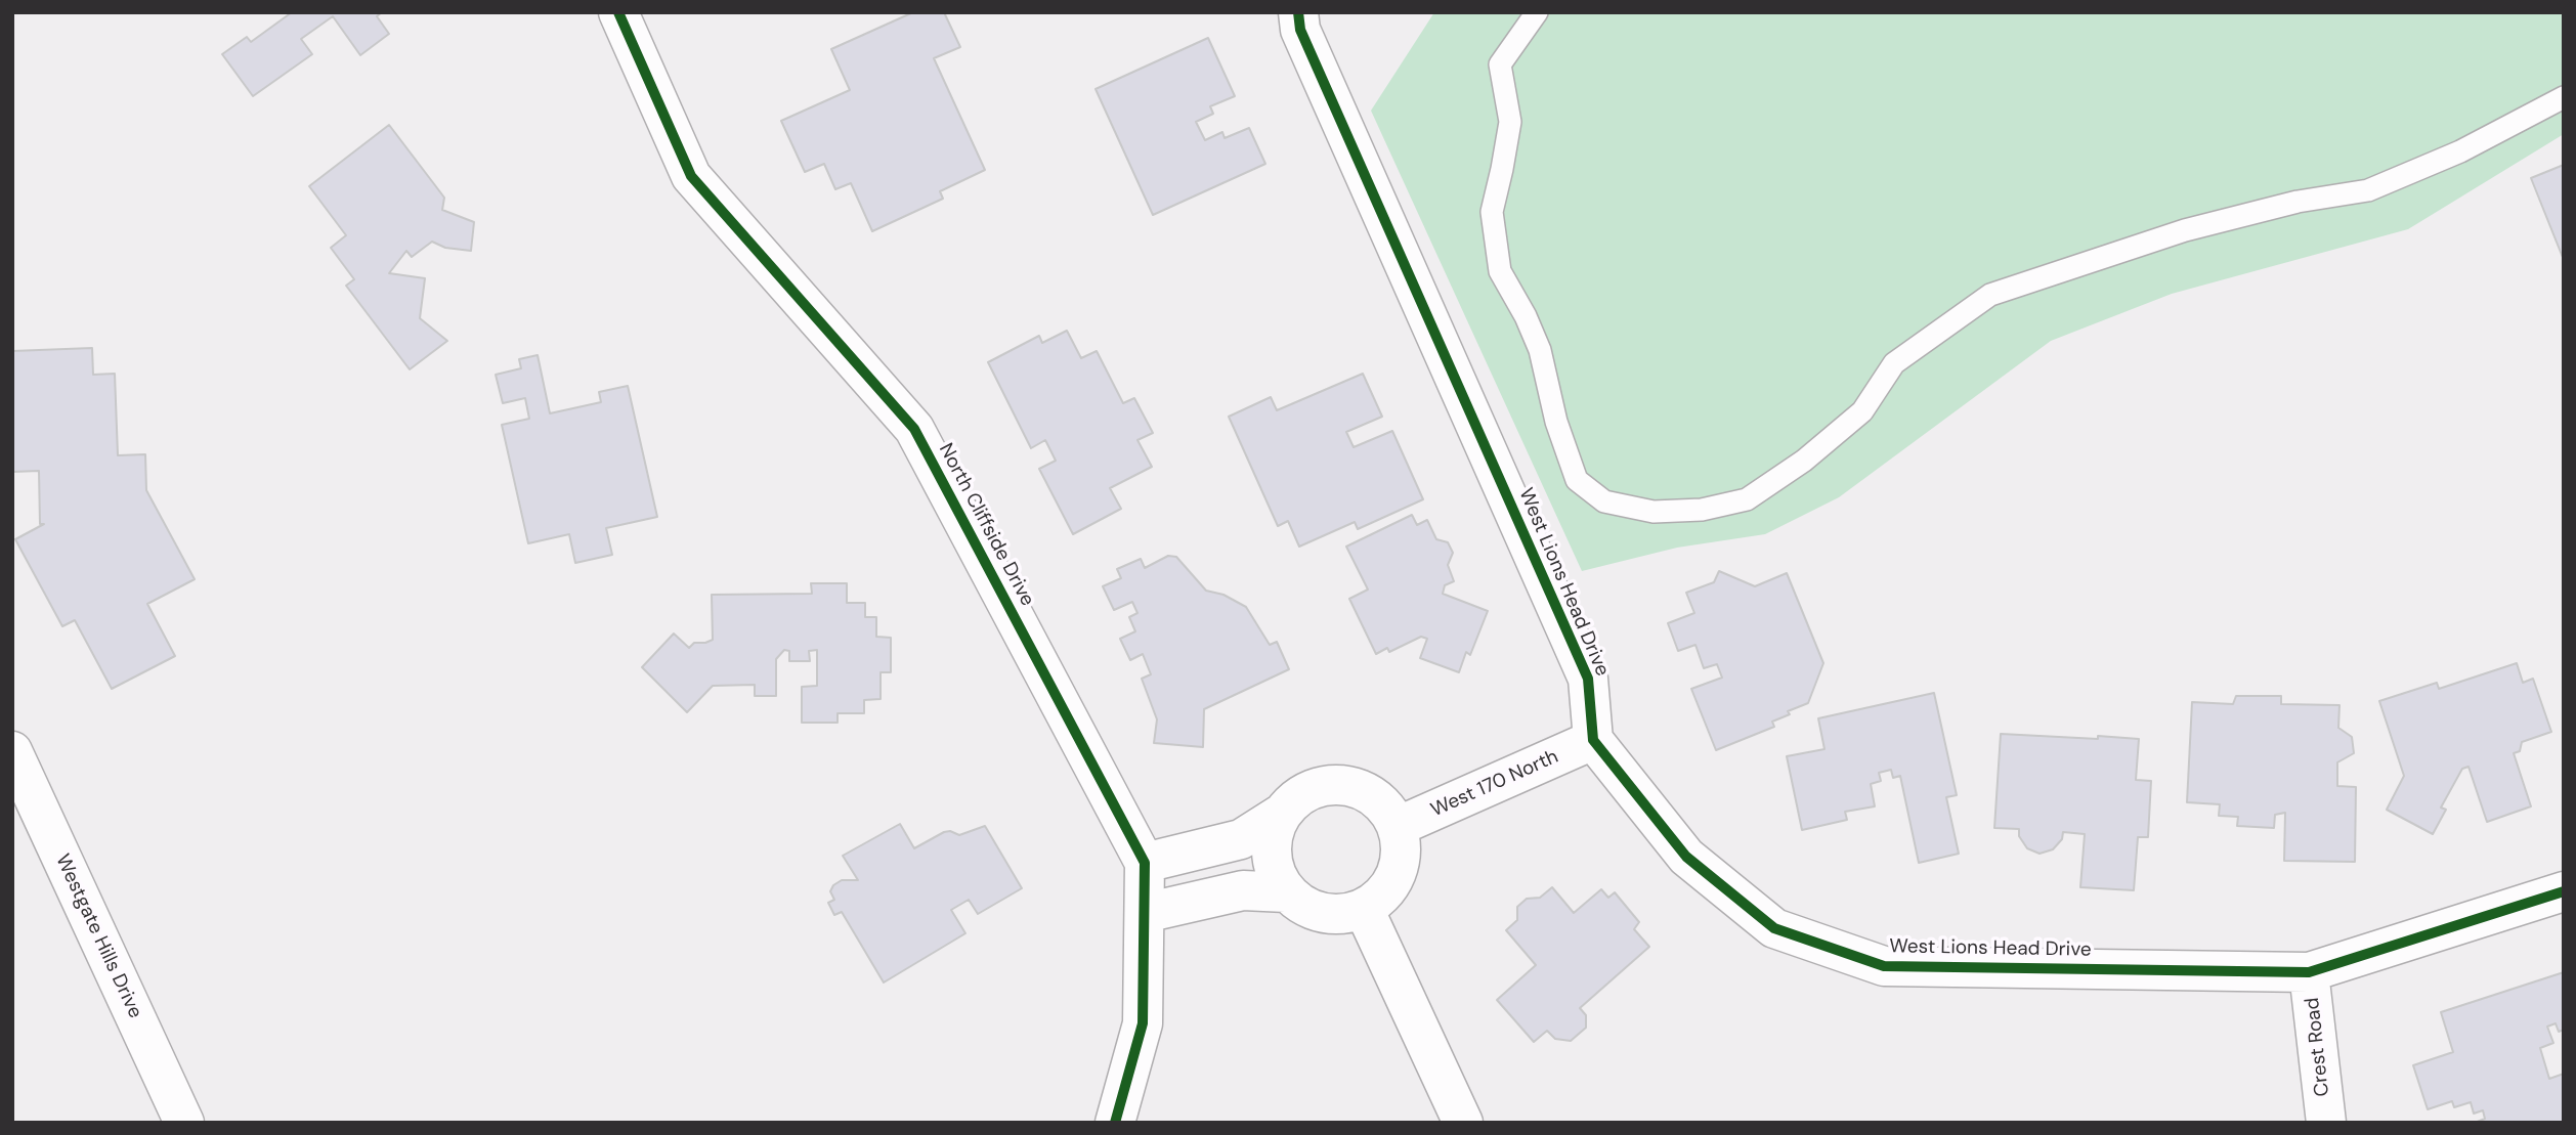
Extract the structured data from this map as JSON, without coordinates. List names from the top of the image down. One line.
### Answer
{"streets":{"street":["North Cliffside Drive","West Lions Head Drive","West 170 North","Westgate Hills Drive","Crest Road"]},"crossings":[["West Lions Head Drive","West 170 North"],["West Lions Head Drive","Crest Road"]]}
